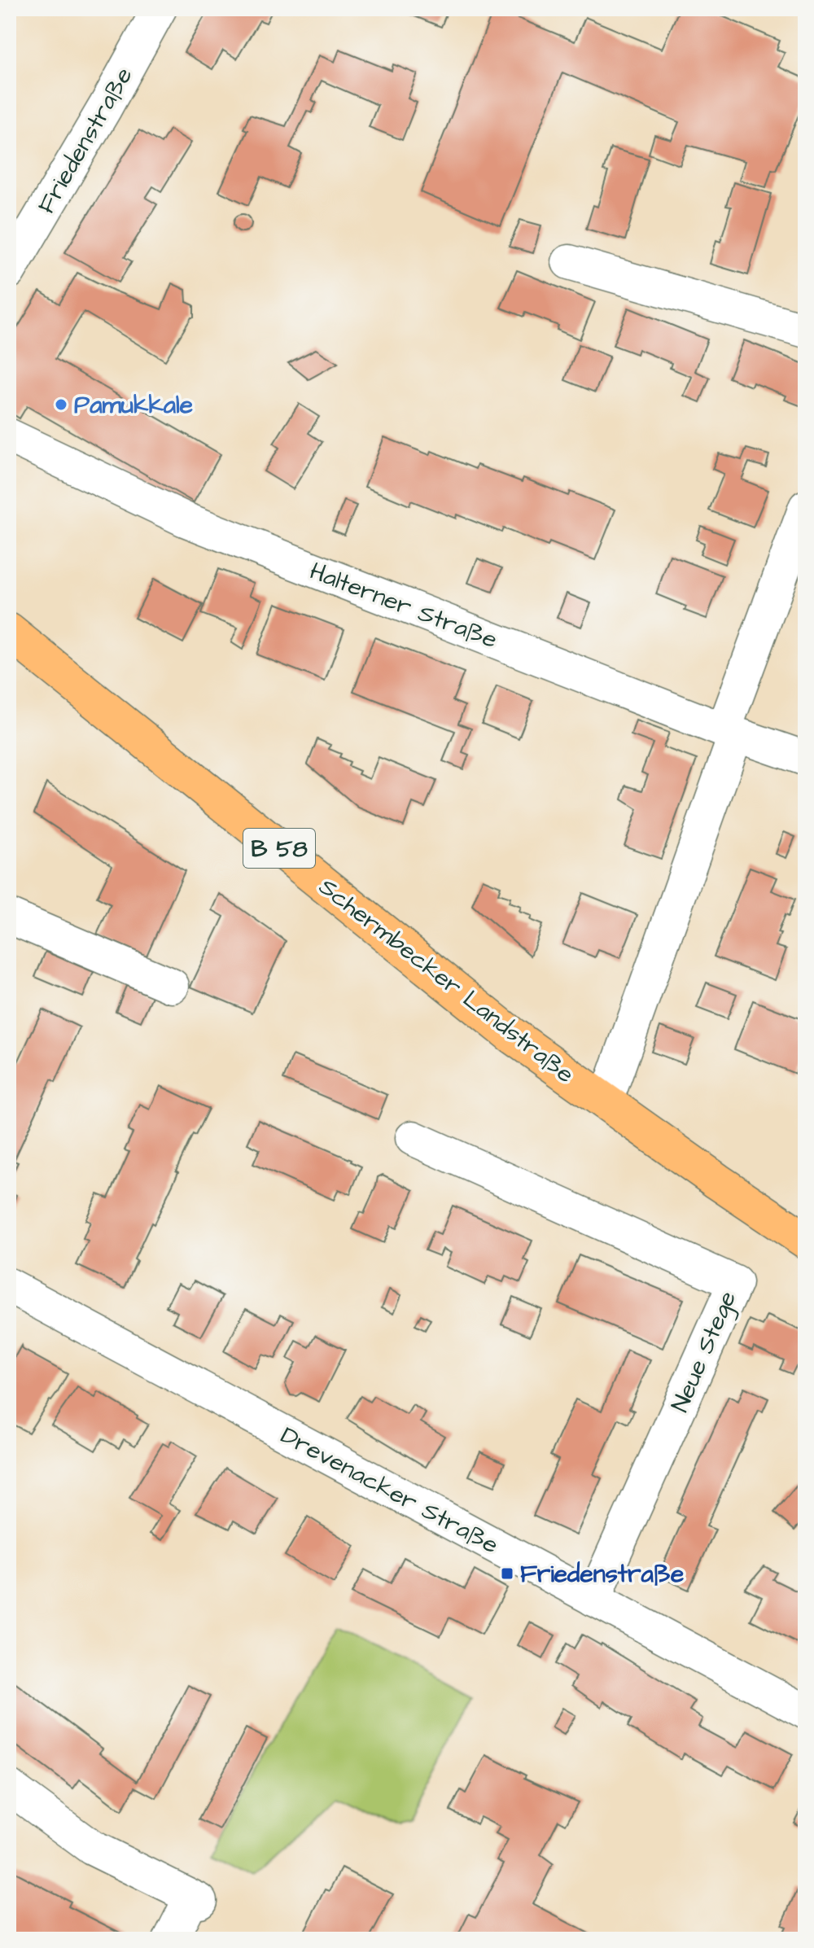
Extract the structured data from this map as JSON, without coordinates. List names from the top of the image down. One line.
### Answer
{"streets":{"main road":["B 58","Schermbecker Landstraße"],"street":["Friedenstraße","Halterner Straße","Neue Stege","Drevenacker Straße"]},"crossings":[["Neue Stege","Drevenacker Straße"]],"places":{"other":["Pamukkale"],"transit":["Friedenstraße"]}}
